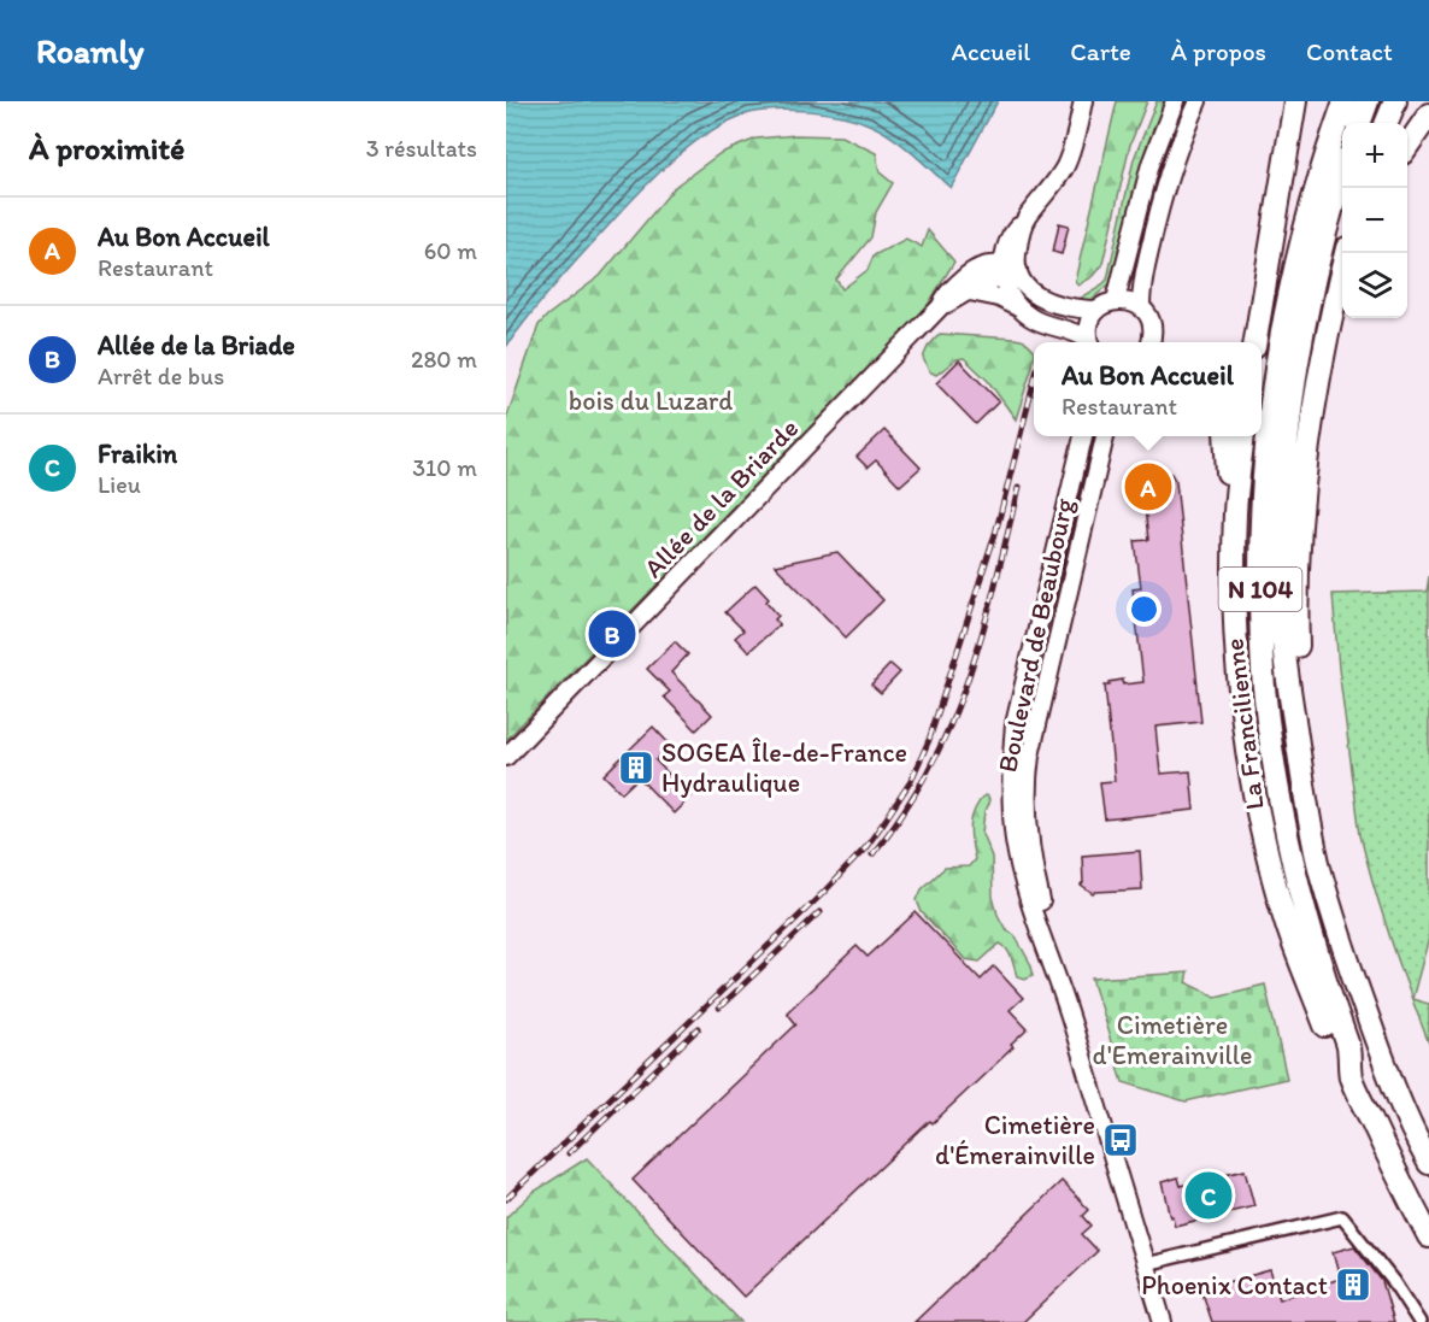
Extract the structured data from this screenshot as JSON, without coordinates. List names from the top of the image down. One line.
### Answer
{"streets":{"highway":["N 104","La Francilienne"],"main road":["Allée de la Briarde","Boulevard de Beaubourg"]},"parks":["bois du Luzard","Cimetière d'Emerainville"],"places":{"building":["SOGEA Île-de-France Hydraulique","Phoenix Contact"],"bus stop":["Cimetière d'Émerainville"]},"page":{"header":"Roamly","nav":["Accueil","Carte","À propos","Contact"],"heading":["À proximité","3 résultats"],"map_buttons":["+","−"],"list":[{"mark":"A","name":"Au Bon Accueil","note":"Restaurant","value":"60 m"},{"mark":"B","name":"Allée de la Briade","note":"Arrêt de bus","value":"280 m"},{"mark":"C","name":"Fraikin","note":"Lieu","value":"310 m"}],"popup":["Au Bon Accueil","Restaurant"],"pins":["A","B","C"]}}
